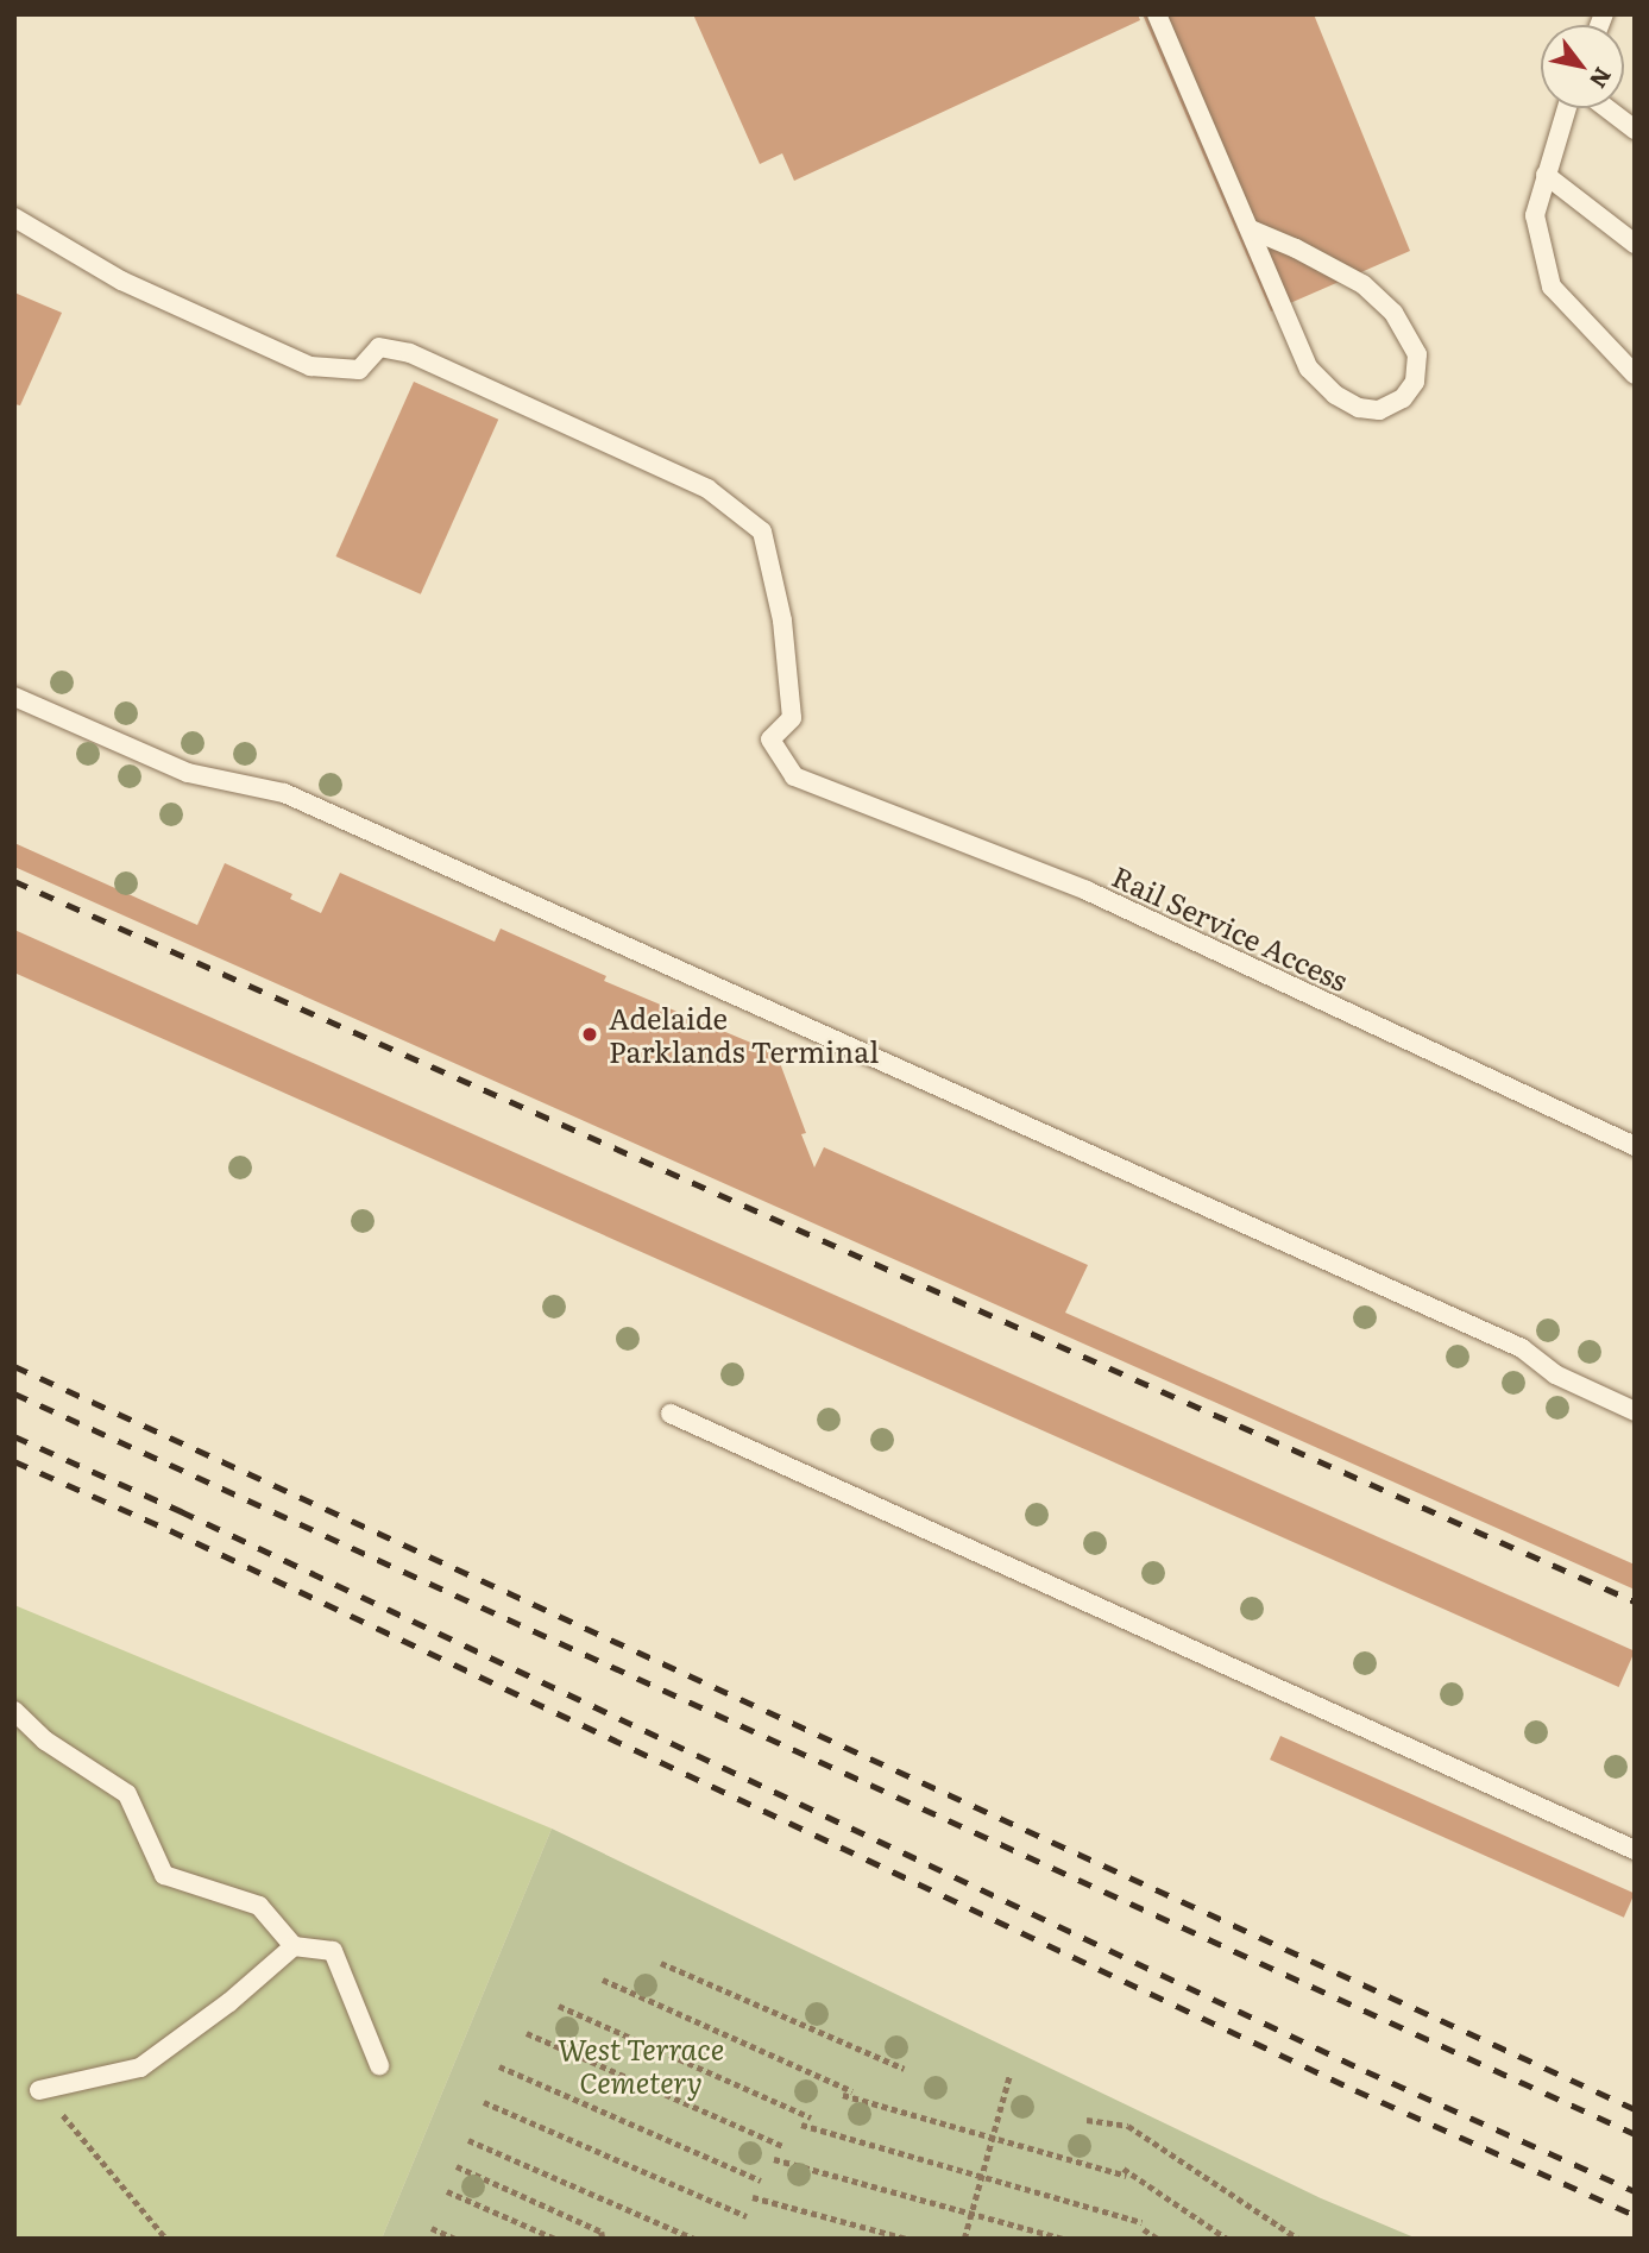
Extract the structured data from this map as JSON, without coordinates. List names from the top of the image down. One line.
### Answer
{"streets":{"lane":["Rail Service Access"]},"parks":["West Terrace Cemetery"],"places":["Adelaide Parklands Terminal"],"north":"bottom right"}
